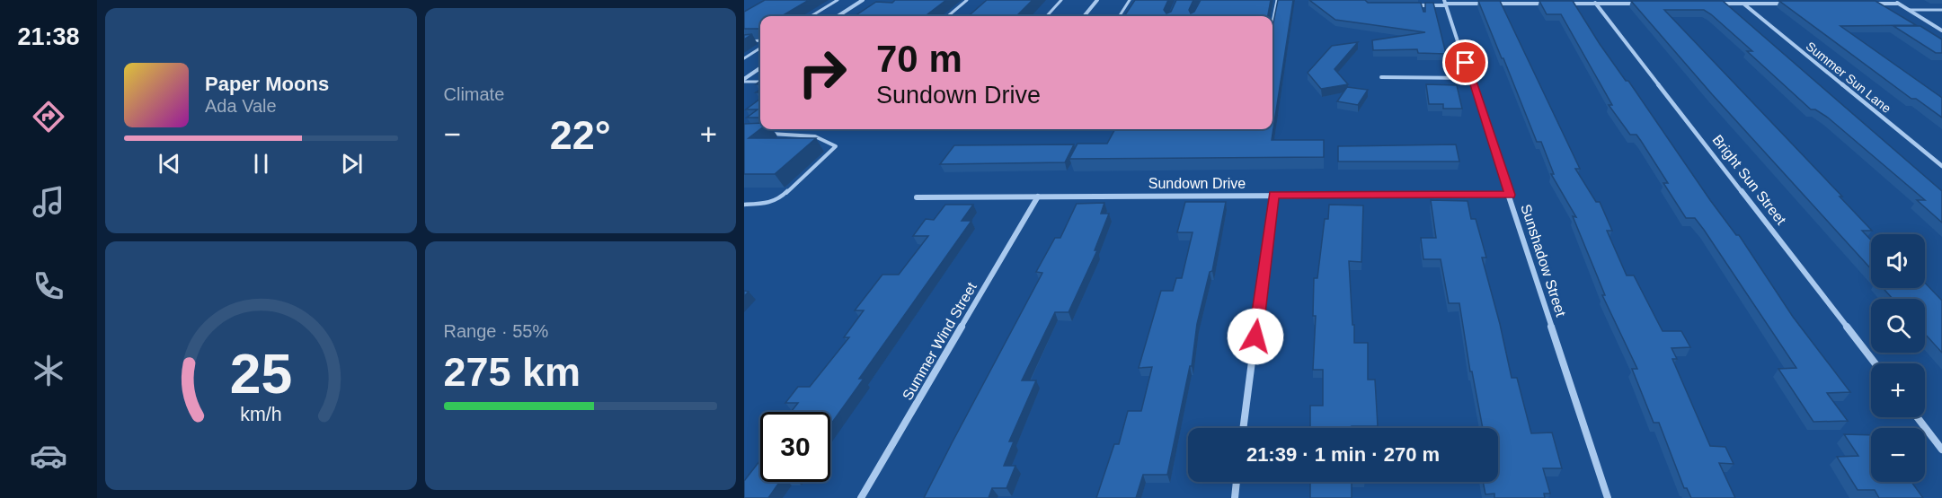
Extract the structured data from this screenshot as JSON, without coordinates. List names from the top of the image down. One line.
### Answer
{"streets":{"street":["Summer Sun Lane","Bright Sun Street","Sundown Drive","Sunshadow Street","Summer Wind Street"]},"crossings":[["Sundown Drive","Sunshadow Street"],["Sundown Drive","Summer Wind Street"]],"page":{"tabs":"21:38","tile":["Climate",["Range · 55%","275 km"]],"turn":["70 m","Sundown Drive"],"song":["Paper Moons","Ada Vale"],"heat":["−","22°","+"],"map_buttons":["+","−"],"limit":"30","trip":"21:39 · 1 min · 270 m","gauge":["25","km/h"]}}
